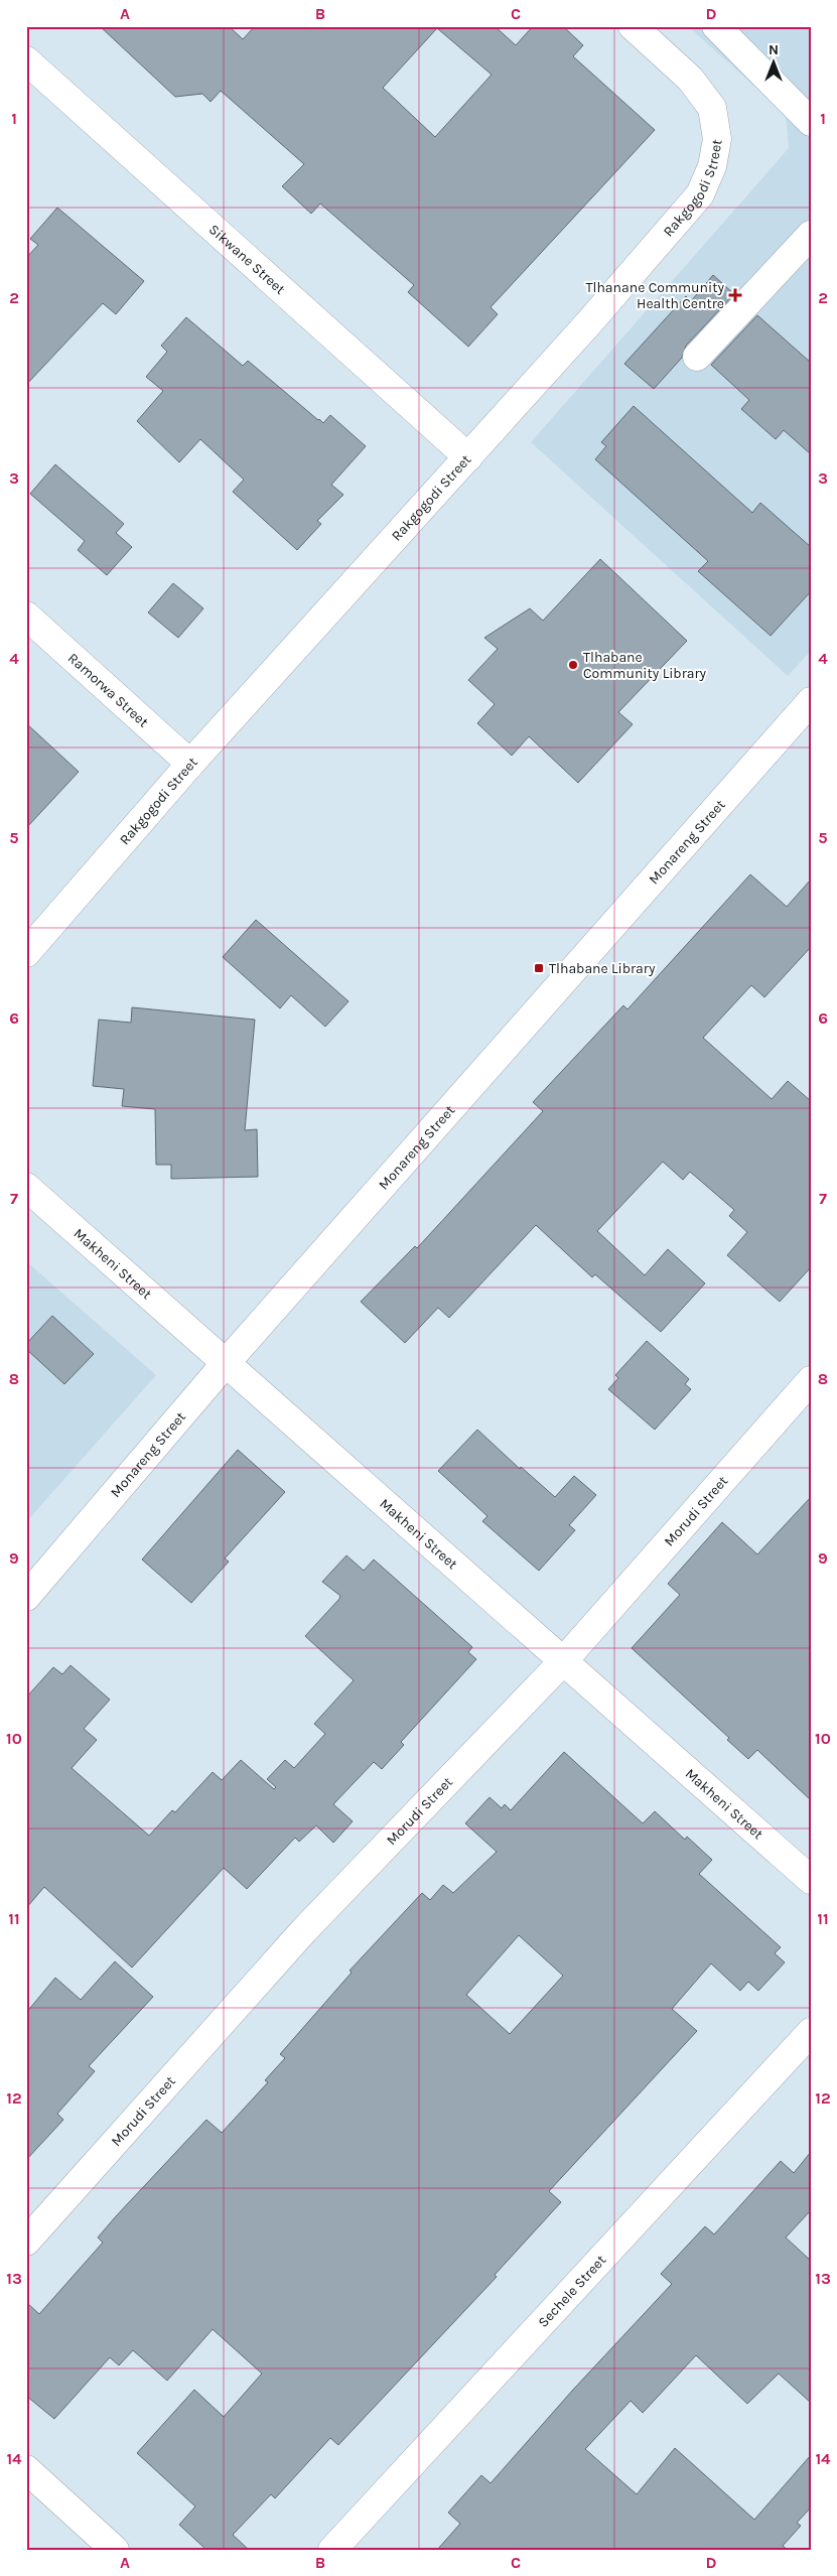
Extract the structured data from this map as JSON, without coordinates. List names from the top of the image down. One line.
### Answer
{"streets":{"street":["Rakgogodi Street","Sikwane Street","Ramorwa Street","Monareng Street","Makheni Street","Morudi Street","Sechele Street"]},"crossings":[["Rakgogodi Street","Sikwane Street"],["Rakgogodi Street","Ramorwa Street"],["Monareng Street","Makheni Street"],["Makheni Street","Morudi Street"]],"places":{"health":["Tlhanane Community Health Centre"],"other":["Tlhabane Community Library"],"transit":["Tlhabane Library"]},"north":"top","grid":{"columns":["A","B","C","D"],"rows":["1","2","3","4","5","6","7","8","9","10","11","12","13","14"]}}
